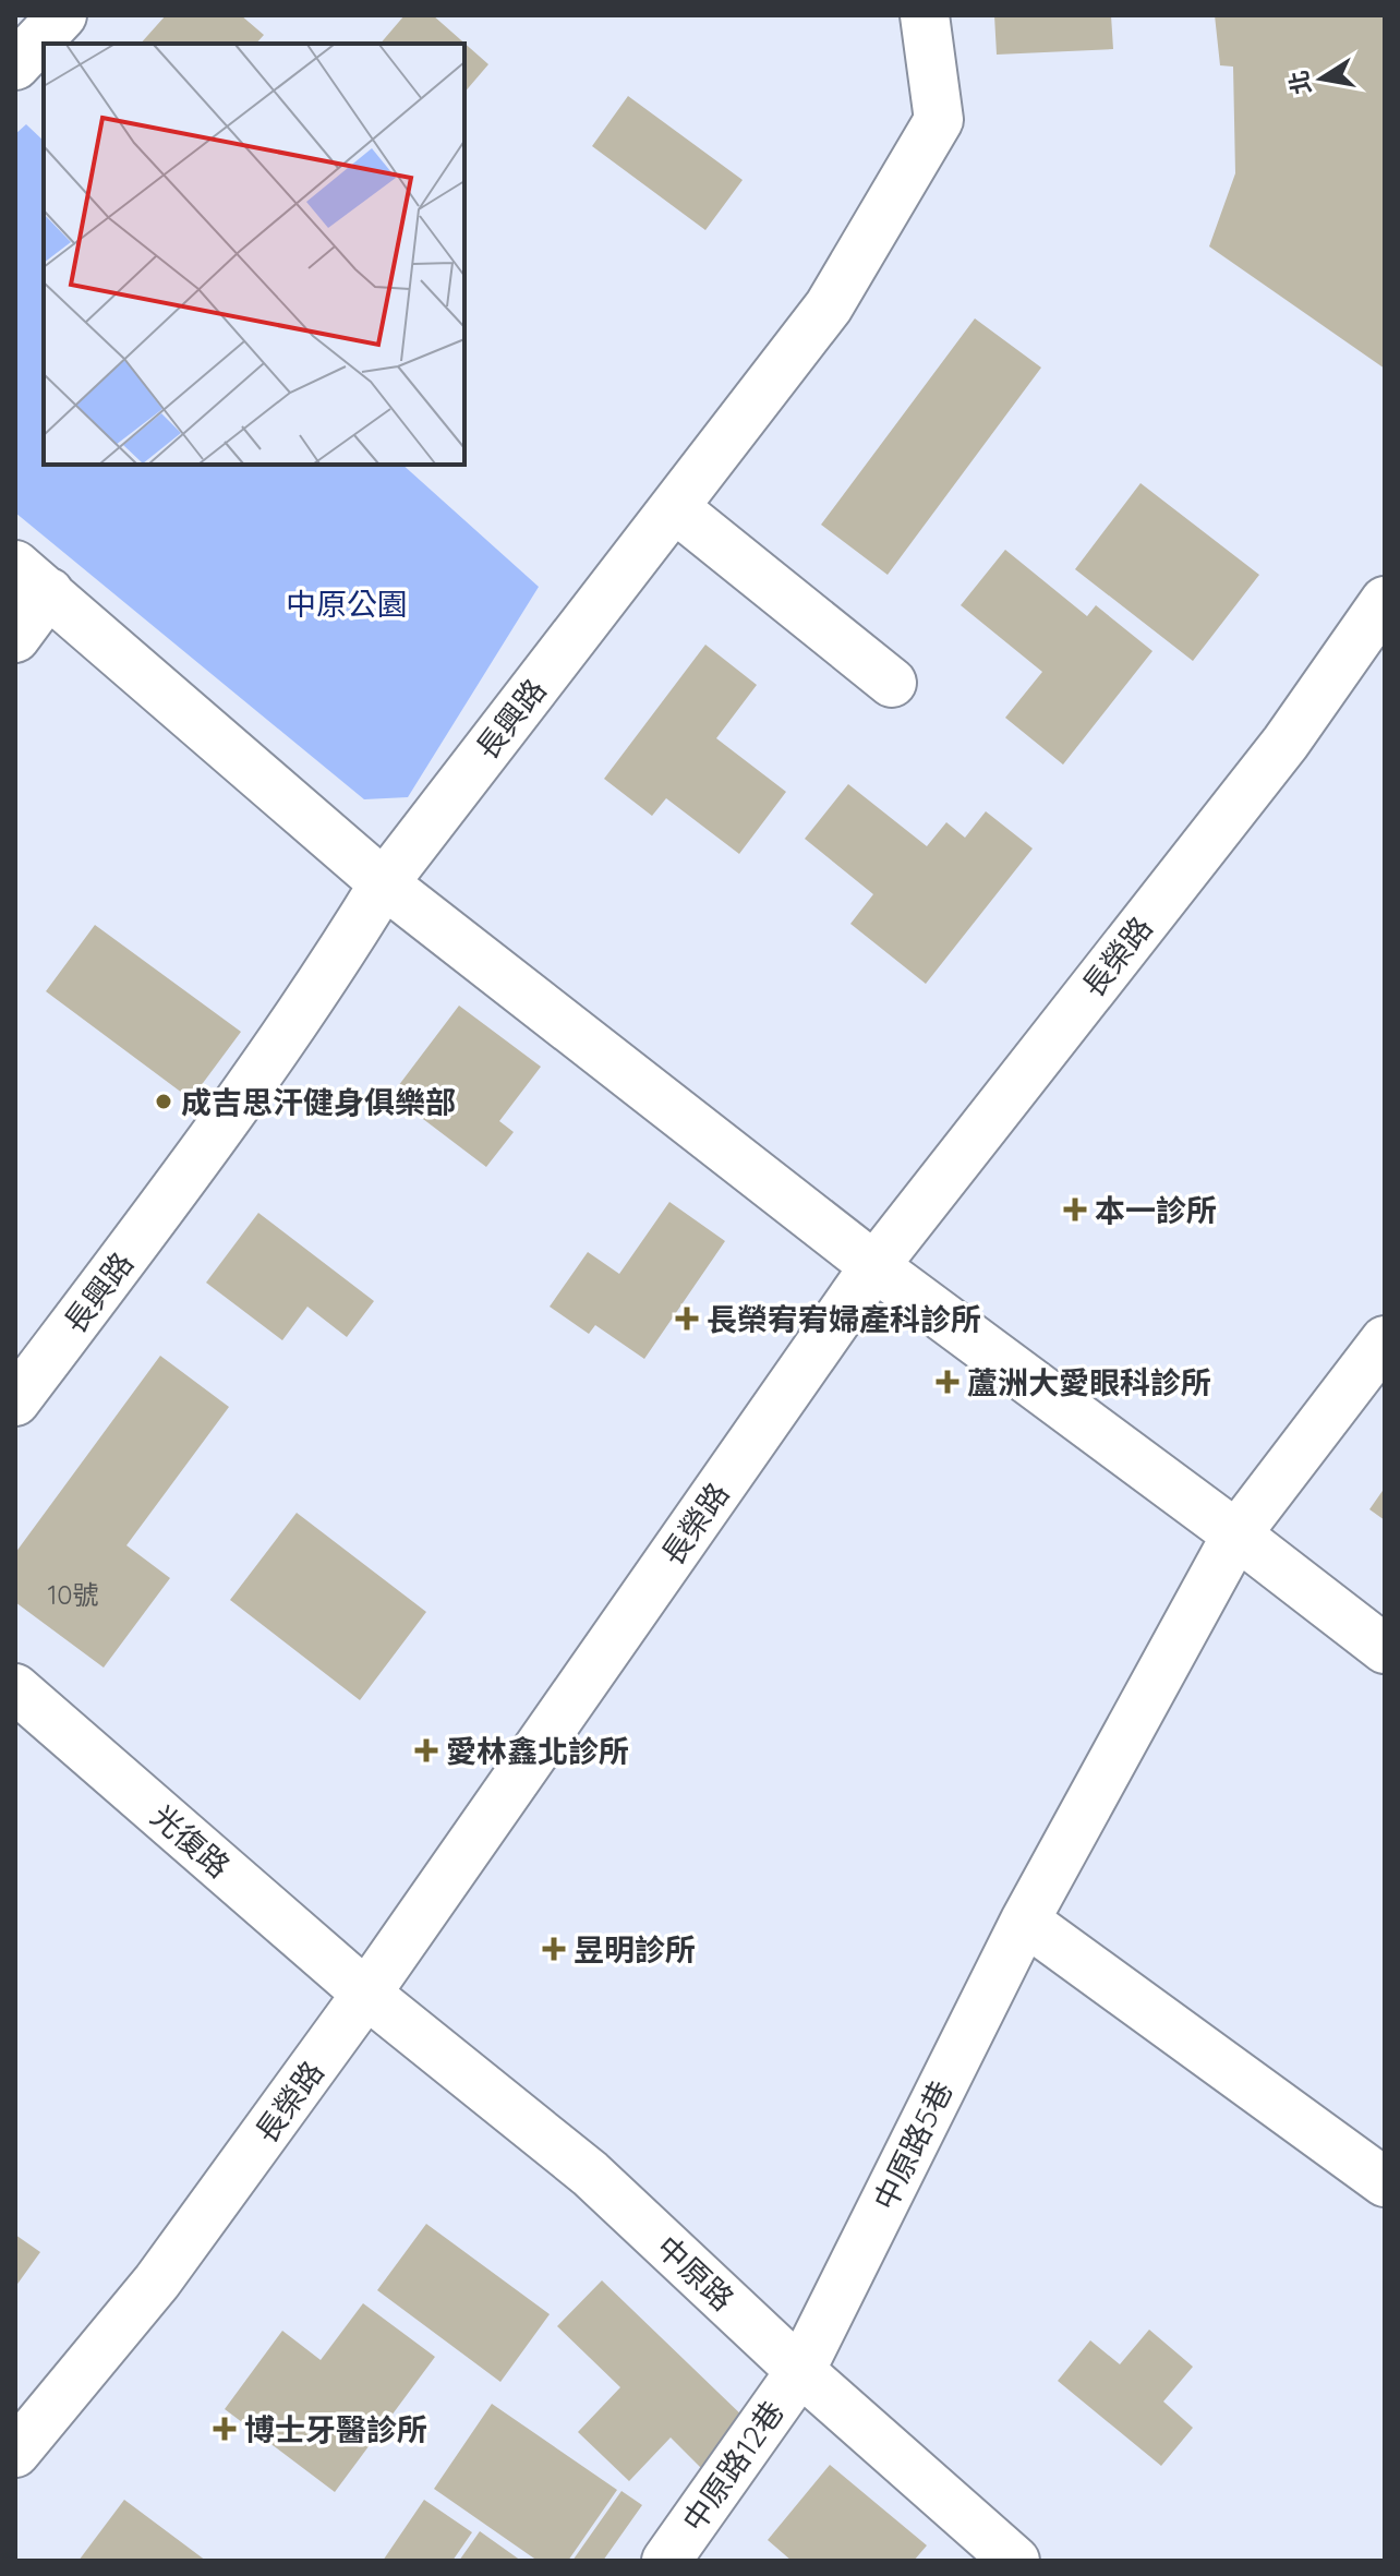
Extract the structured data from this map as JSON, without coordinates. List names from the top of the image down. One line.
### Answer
{"streets":{"street":["長興路","長榮路","光復路","中原路5巷","中原路","中原路12巷"]},"crossings":[["長榮路","光復路"],["長榮路","中原路"],["光復路","中原路"],["中原路5巷","中原路"],["中原路5巷","中原路12巷"],["中原路","中原路12巷"]],"parks":["中原公園"],"places":{"other":["成吉思汗健身俱樂部"],"health":["本一診所","長榮宥宥婦產科診所","蘆洲大愛眼科診所","愛林鑫北診所","昱明診所","博士牙醫診所"]},"house_numbers":["10號"],"north":"left"}
